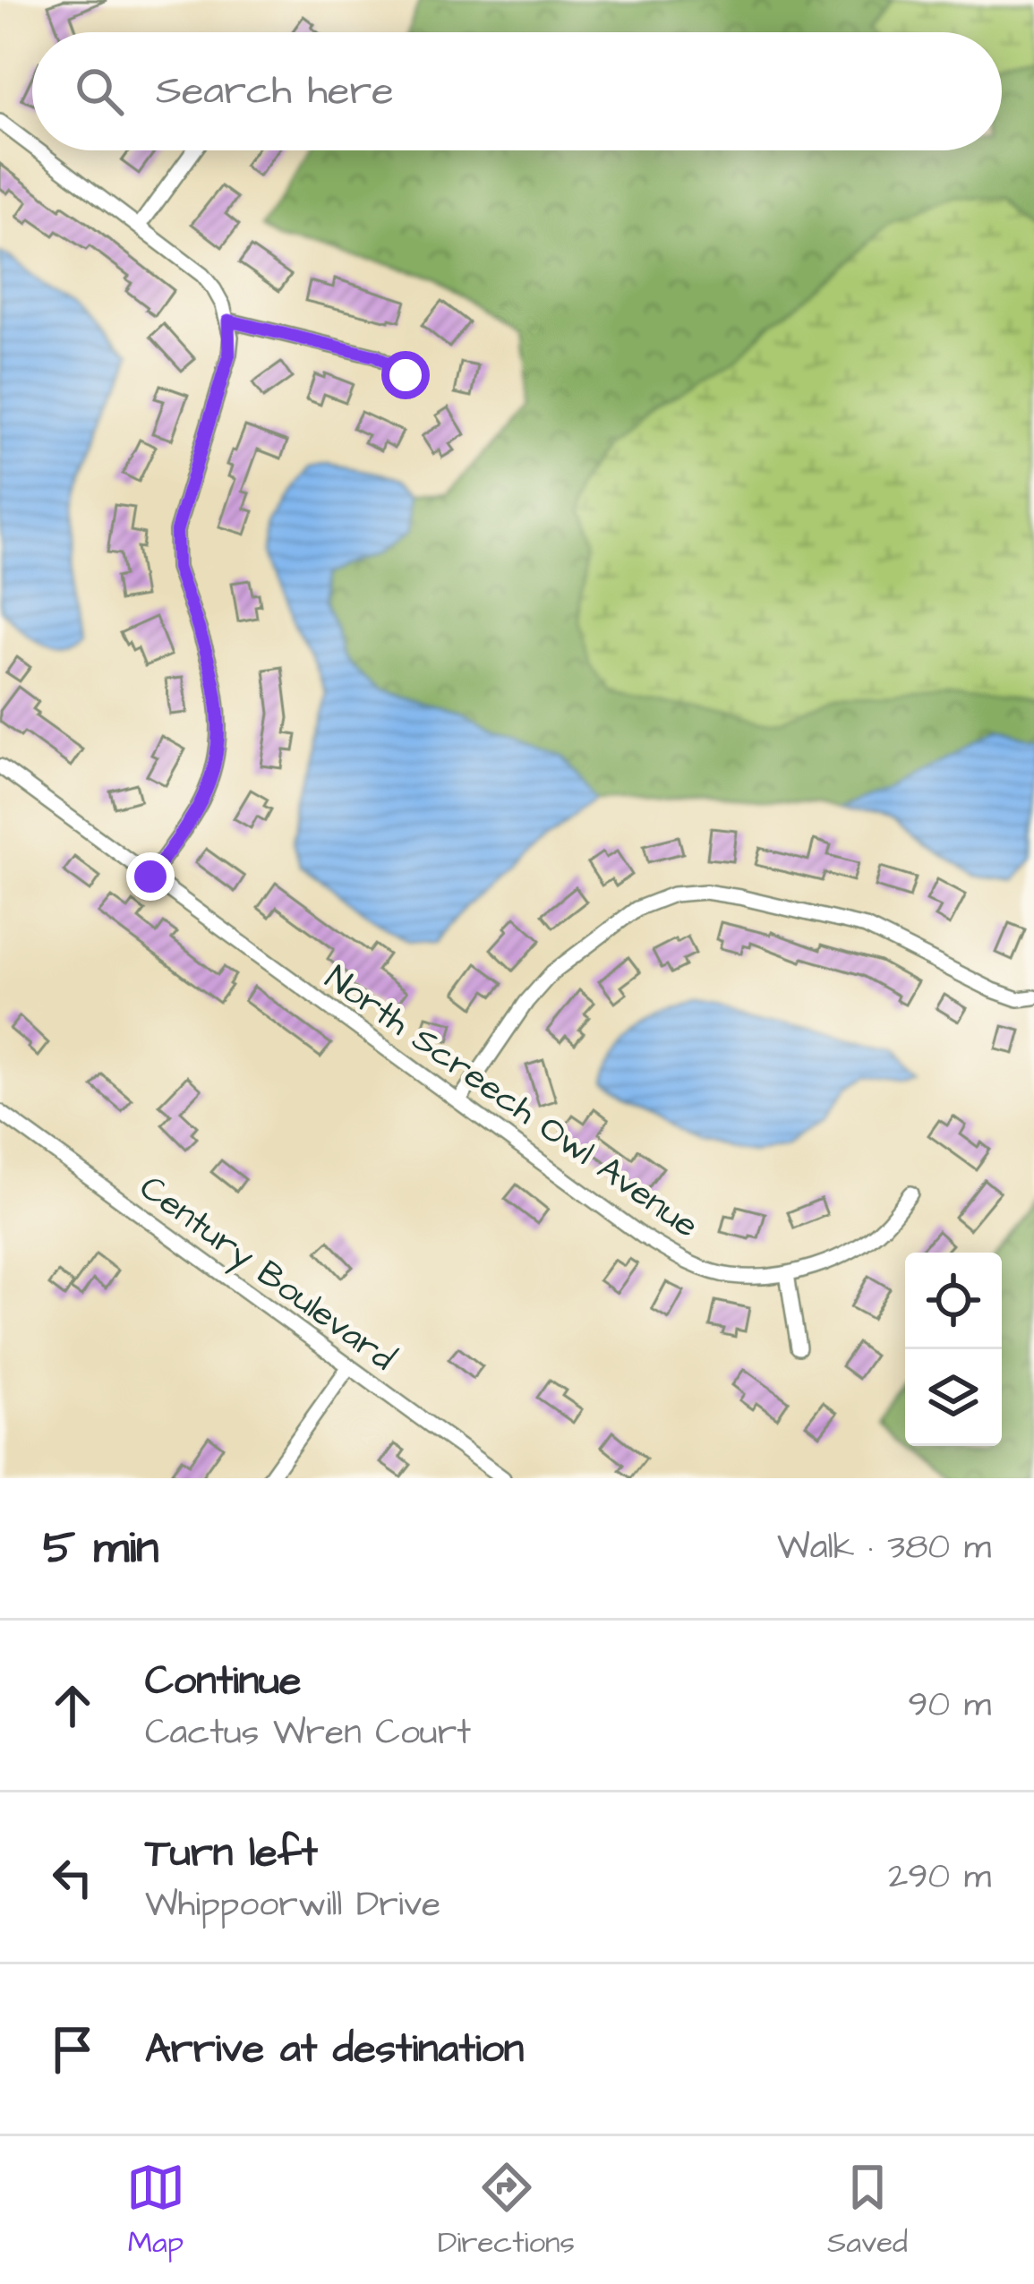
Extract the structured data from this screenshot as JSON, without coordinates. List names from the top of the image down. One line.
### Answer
{"streets":{"street":["North Screech Owl Avenue","Century Boulevard"]},"page":{"search":"Search here","heading":["5 min","Walk · 380 m"],"list":[["Continue","Cactus Wren Court","90 m"],["Turn left","Whippoorwill Drive","290 m"],"Arrive at destination"],"nav":["Map","Directions","Saved"]}}
